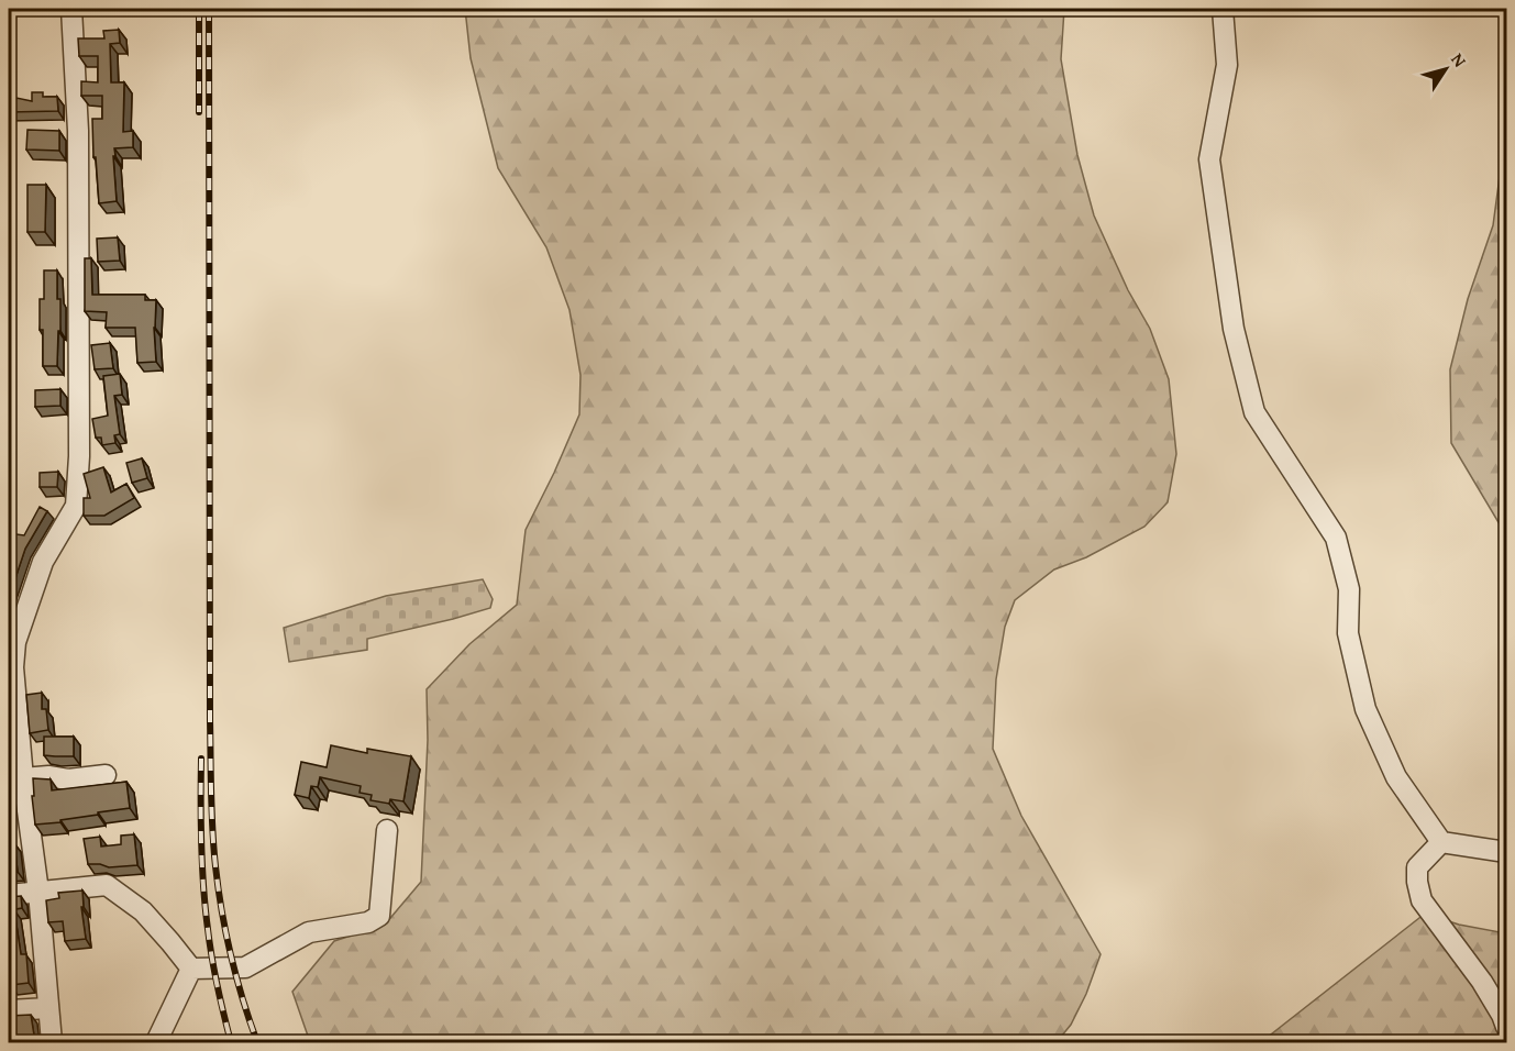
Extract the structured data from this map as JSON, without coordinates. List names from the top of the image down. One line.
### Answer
{"north":"top right"}
